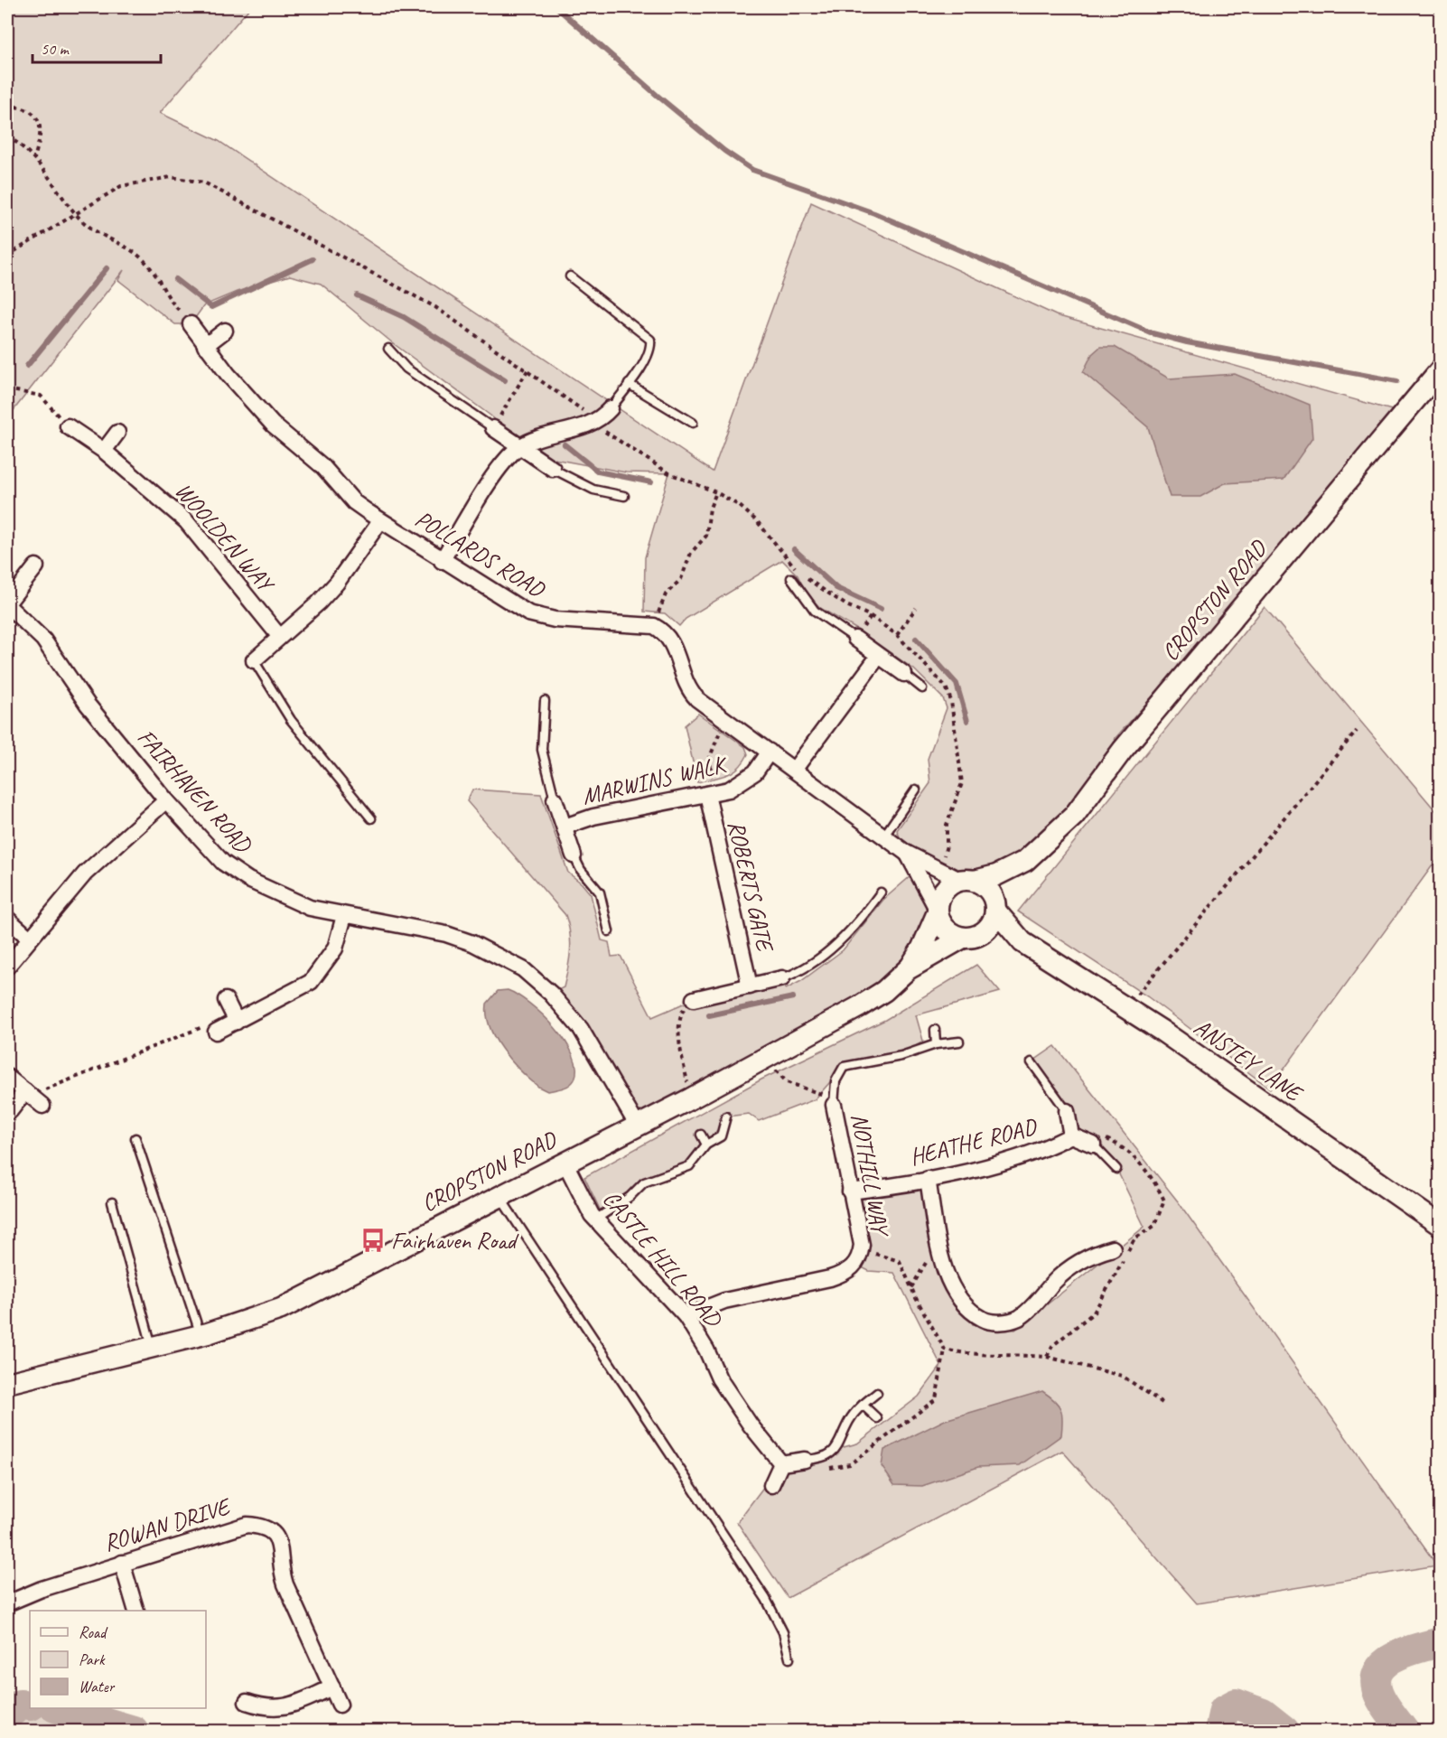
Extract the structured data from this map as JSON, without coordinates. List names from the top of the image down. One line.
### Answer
{"streets":{"street":["WOOLDEN WAY","POLLARDS ROAD","CROPSTON ROAD","MARWINS WALK","FAIRHAVEN ROAD","ROBERTS GATE","ANSTEY LANE","HEATHE ROAD","NOTHILL WAY","CASTLE HILL ROAD","ROWAN DRIVE"]},"crossings":[["CROPSTON ROAD","FAIRHAVEN ROAD"],["CROPSTON ROAD","ANSTEY LANE"],["CROPSTON ROAD","CASTLE HILL ROAD"],["MARWINS WALK","ROBERTS GATE"],["HEATHE ROAD","NOTHILL WAY"],["NOTHILL WAY","CASTLE HILL ROAD"]],"places":{"bus stop":["Fairhaven Road"]},"legend":["Road","Park","Water"],"scale_bar":"50 m"}
